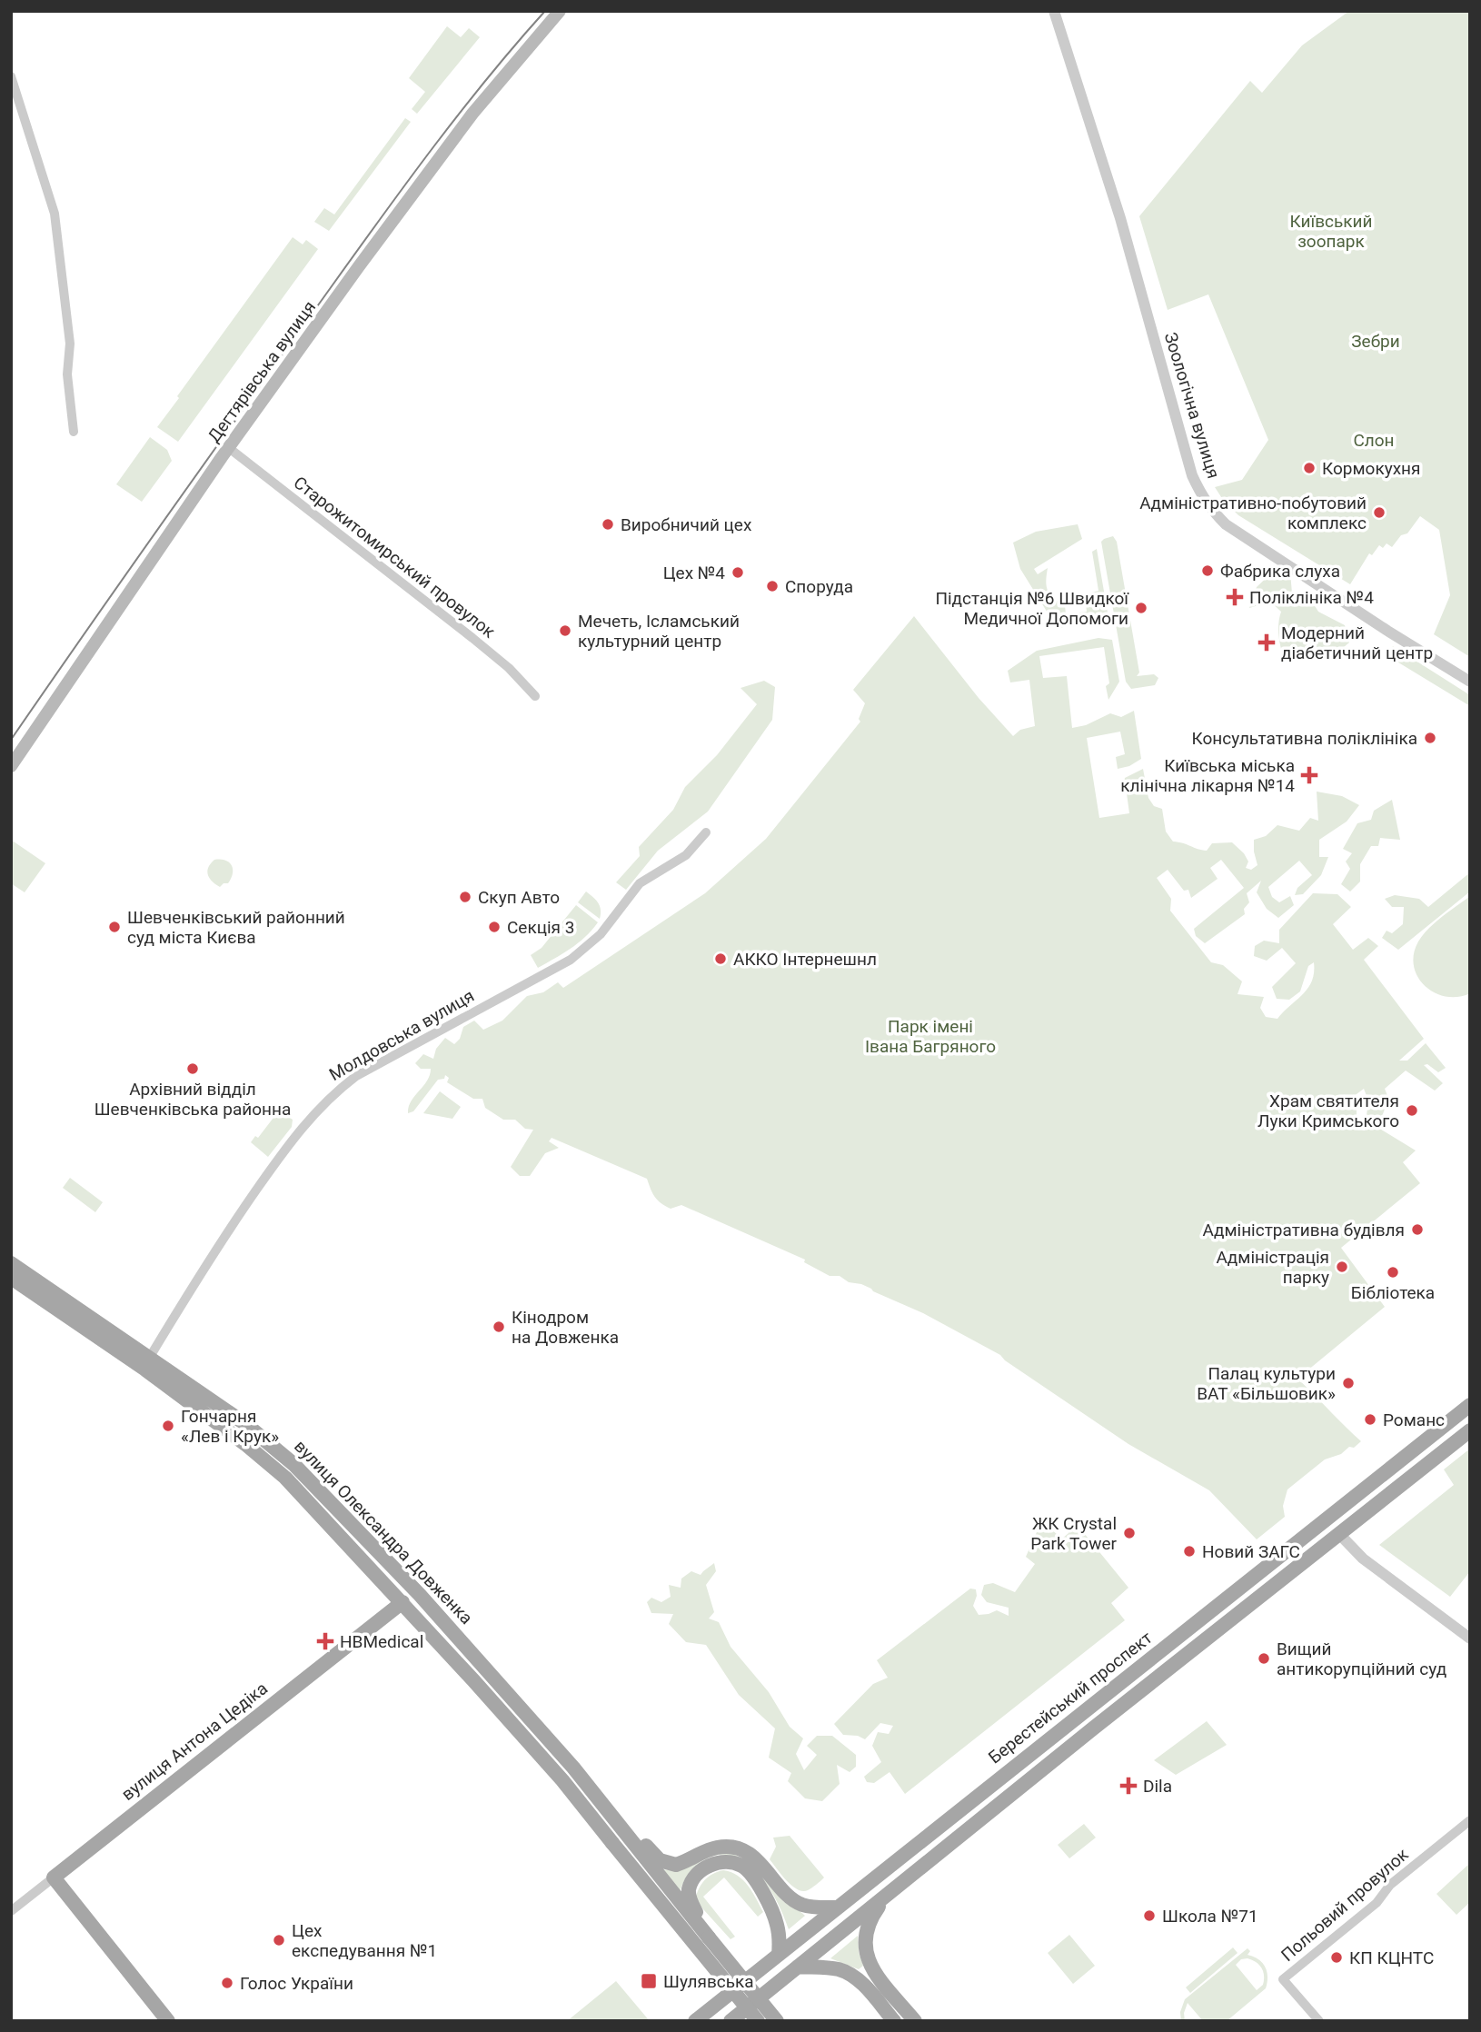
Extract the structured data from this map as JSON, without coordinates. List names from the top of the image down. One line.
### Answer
{"streets":{"main road":["Дегтярівська вулиця","вулиця Олександра Довженка","Берестейський проспект","вулиця Антона Цедіка"],"street":["Зоологічна вулиця","Старожитомирський провулок","Молдовська вулиця","Польовий провулок"]},"crossings":[["Дегтярівська вулиця","Старожитомирський провулок"],["Молдовська вулиця","вулиця Олександра Довженка"],["вулиця Олександра Довженка","вулиця Антона Цедіка"]],"parks":["Київський зоопарк","Зебри","Слон","Парк імені Івана Багряного"],"places":{"other":["Кормокухня","Адміністративно-побутовий комплекс","Виробничий цех","Фабрика слуха","Цех №4","Споруда","Підстанція №6 Швидкої Медичної Допомоги","Мечеть, Ісламський культурний центр","Консультативна поліклініка","Скуп Авто","Шевченківський районний суд міста Києва","Секція 3","АККО Інтернешнл","Архівний відділ Шевченківська районна","Храм святителя Луки Кримського","Адміністративна будівля","Адміністрація парку","Бібліотека","Кінодром на Довженка","Палац культури ВАТ «Більшовик»","Романс","Гончарня «Лев і Крук»","ЖК Crystal Park Tower","Новий ЗАГС","Вищий антикорупційний суд","Школа №71","Цех експедування №1","КП КЦНТС","Голос України"],"health":["Поліклініка №4","Модерний діабетичний центр","Київська міська клінічна лікарня №14","HBMedical","Dila"],"transit":["Шулявська"]}}
